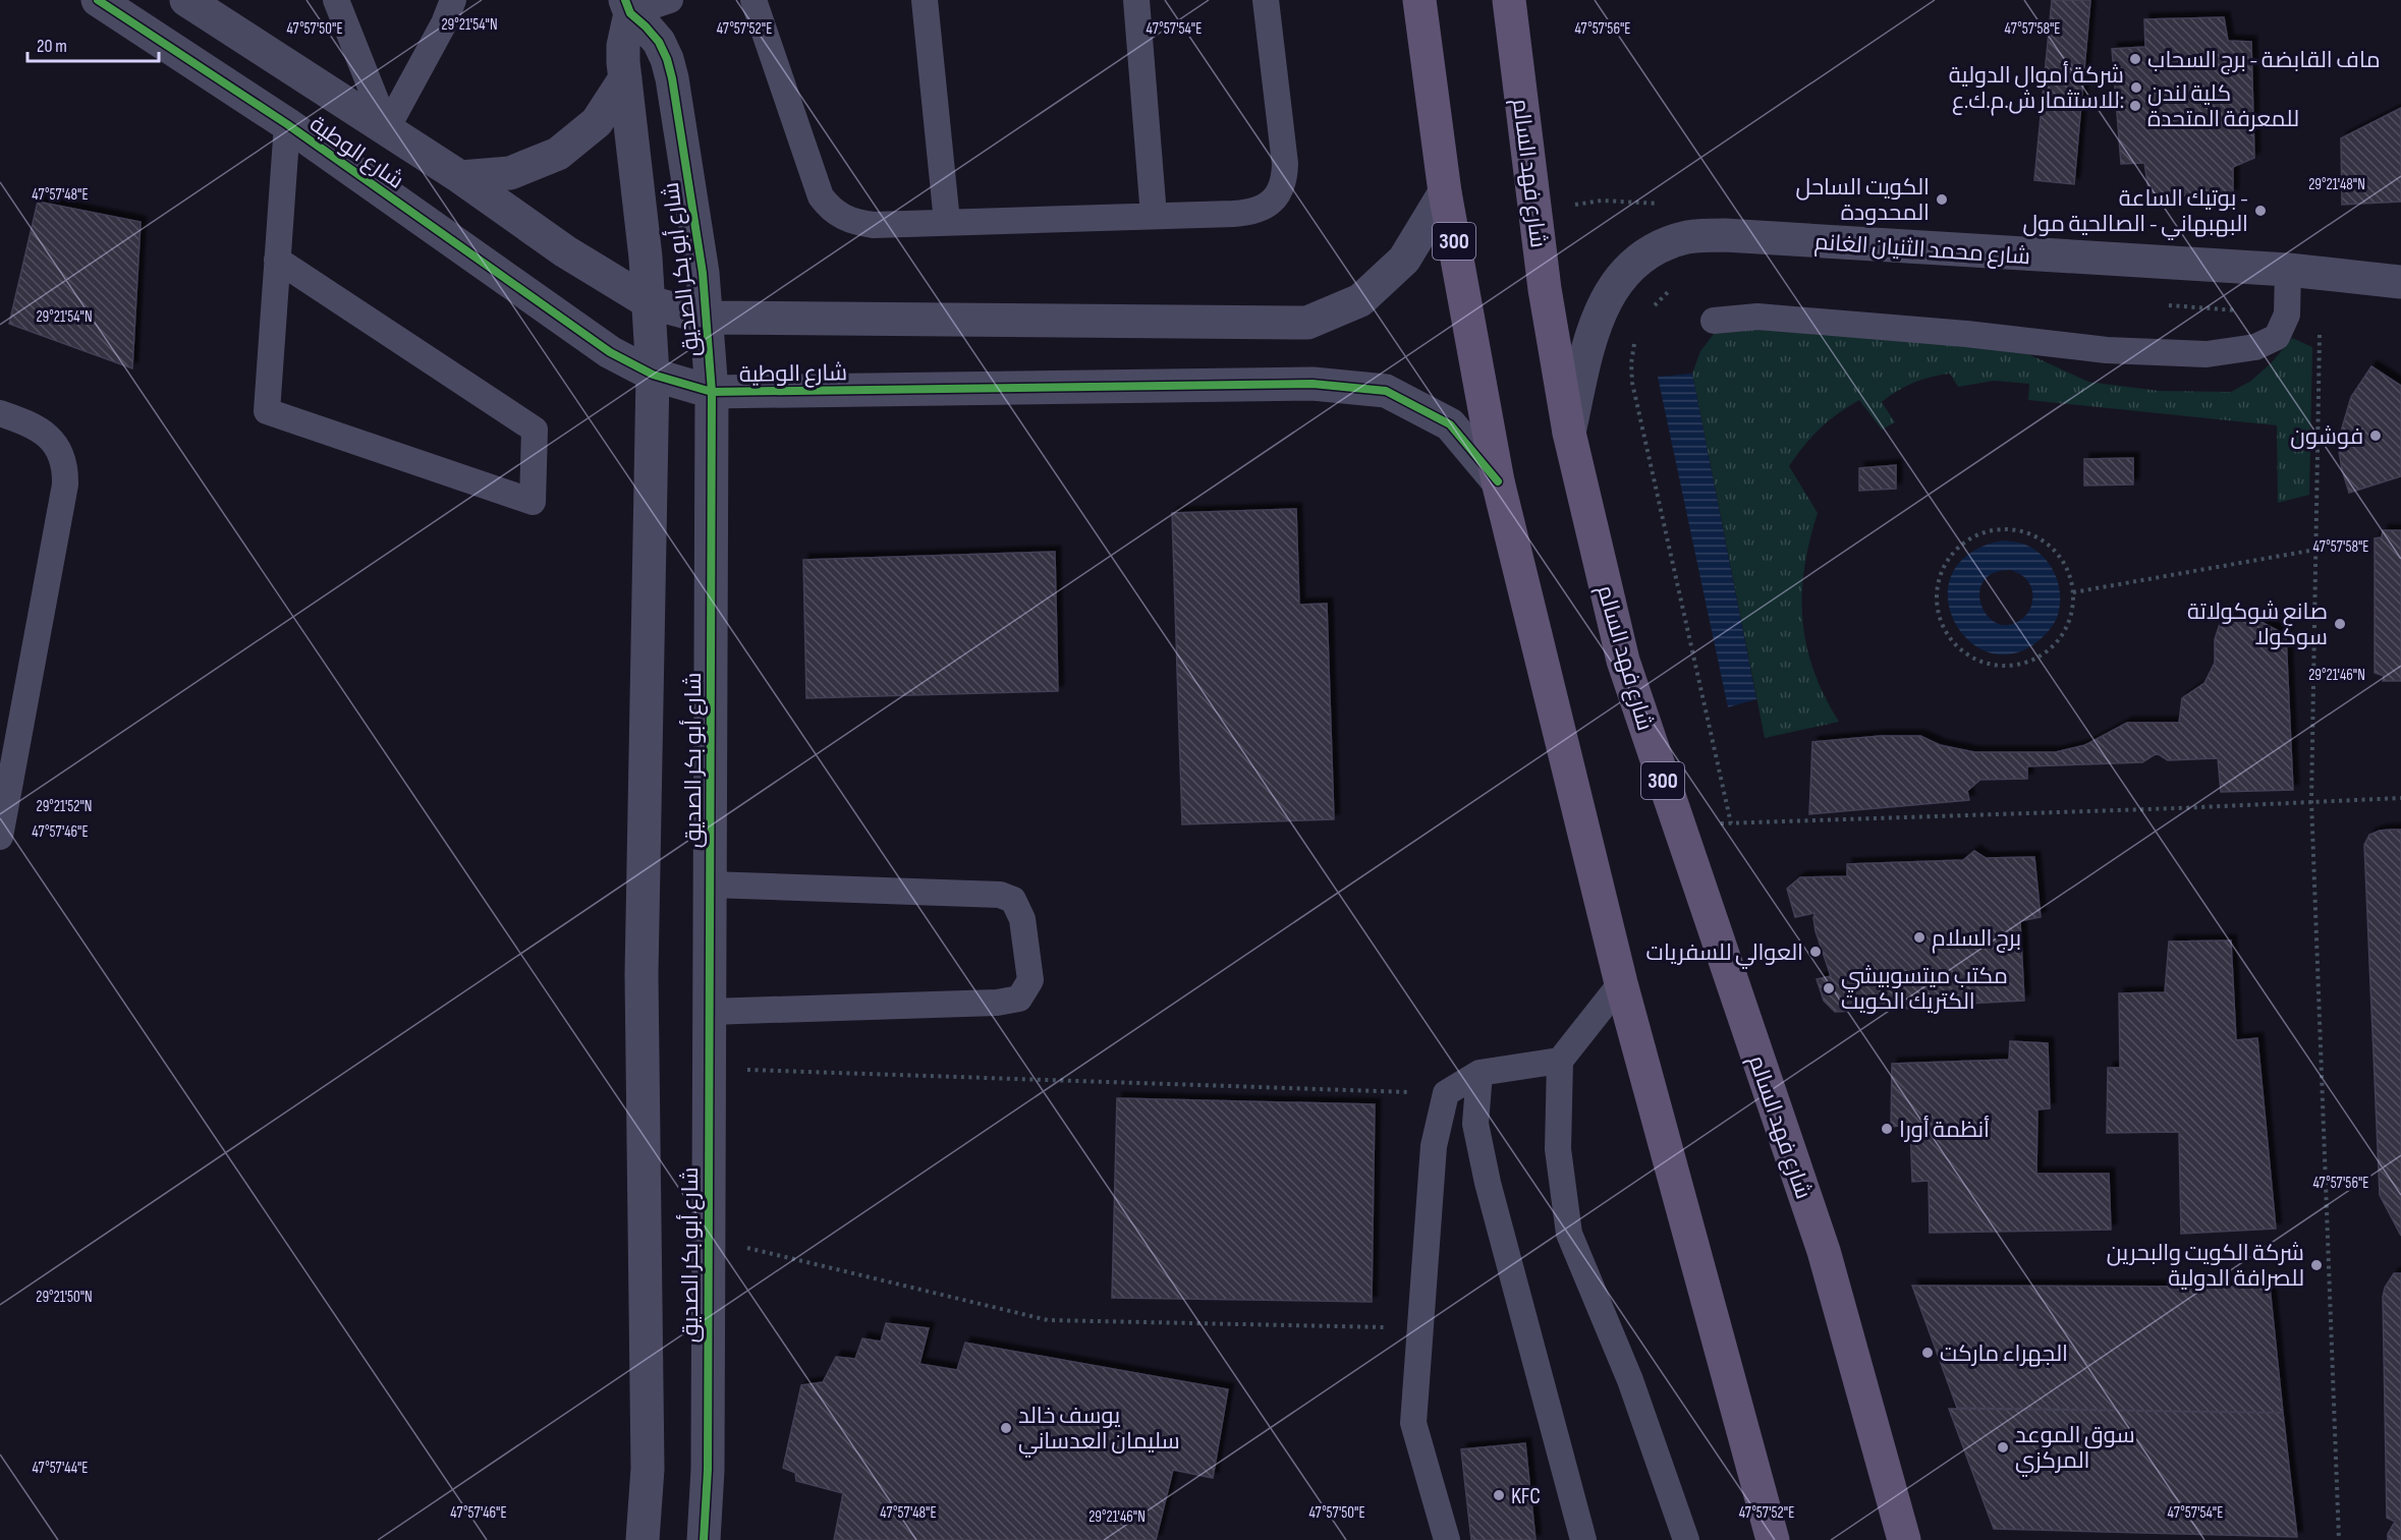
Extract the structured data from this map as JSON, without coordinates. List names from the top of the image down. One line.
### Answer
{"streets":{"main road":["شارع فهد السالم","300"],"street":["شارع الوطية","شارع محمد الثنيان الغانم","شارع أبو بكر الصديق"]},"crossings":[["شارع الوطية","300"],["شارع الوطية","شارع أبو بكر الصديق"],["شارع فهد السالم","شارع محمد الثنيان الغانم"]],"places":["ماف القابضة - برج السحاب","شركة أموال الدولية للاستثمار ش.م.ك.ع:","كلية لندن للمعرفة المتحدة","الكويت الساحل المحدودة","بوتيك الساعة - البهبهاني - الصالحية مول","فوشون","صانع شوكولاتة سوكولا","برج السلام","العوالي للسفريات","مكتب ميتسوبيشي الكتريك الكويت","أنظمة أورا","شركة الكويت والبحرين للصرافة الدولية","الجهراء ماركت","يوسف خالد سليمان العدساني","سوق الموعد المركزي","KFC"],"scale_bar":"20 m","coordinates":["29°21'54\"N","47°57'50\"E","47°57'52\"E","47°57'54\"E","47°57'56\"E","47°57'58\"E","29°21'48\"N","47°57'48\"E","29°21'46\"N","29°21'52\"N","47°57'46\"E","29°21'50\"N","47°57'44\"E"]}
